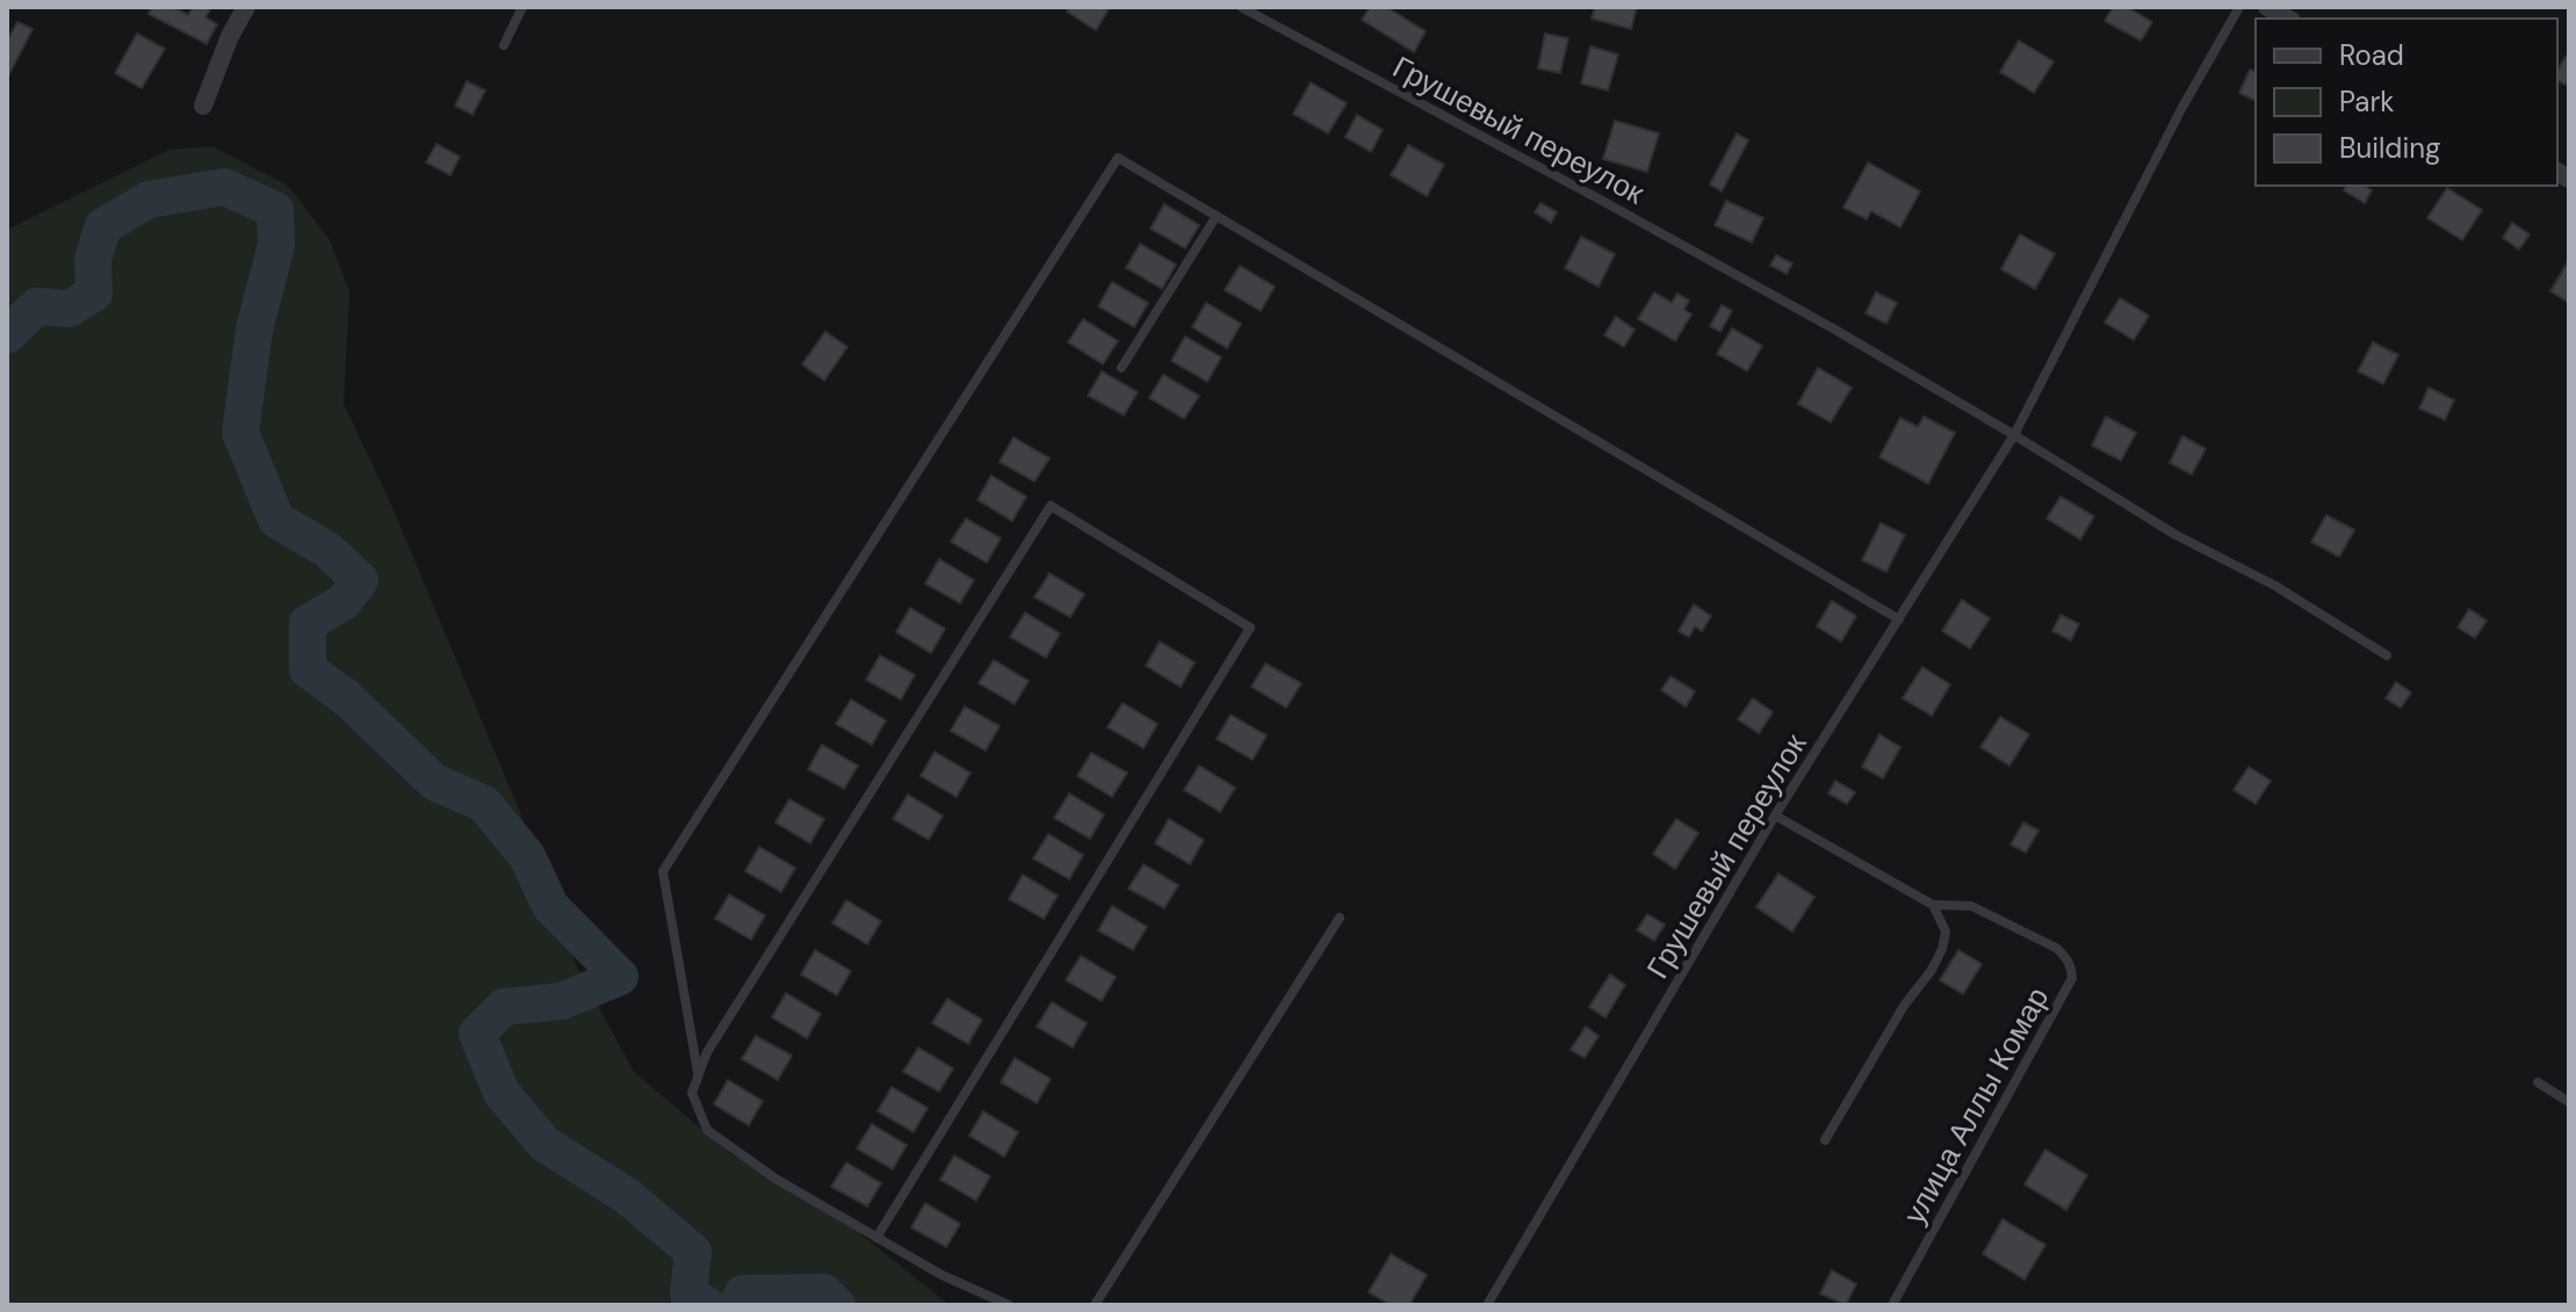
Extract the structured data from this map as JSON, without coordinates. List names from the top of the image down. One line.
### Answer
{"streets":{"lane":["Грушевый переулок","улица Аллы Комар"]},"legend":["Road","Park","Building"]}
